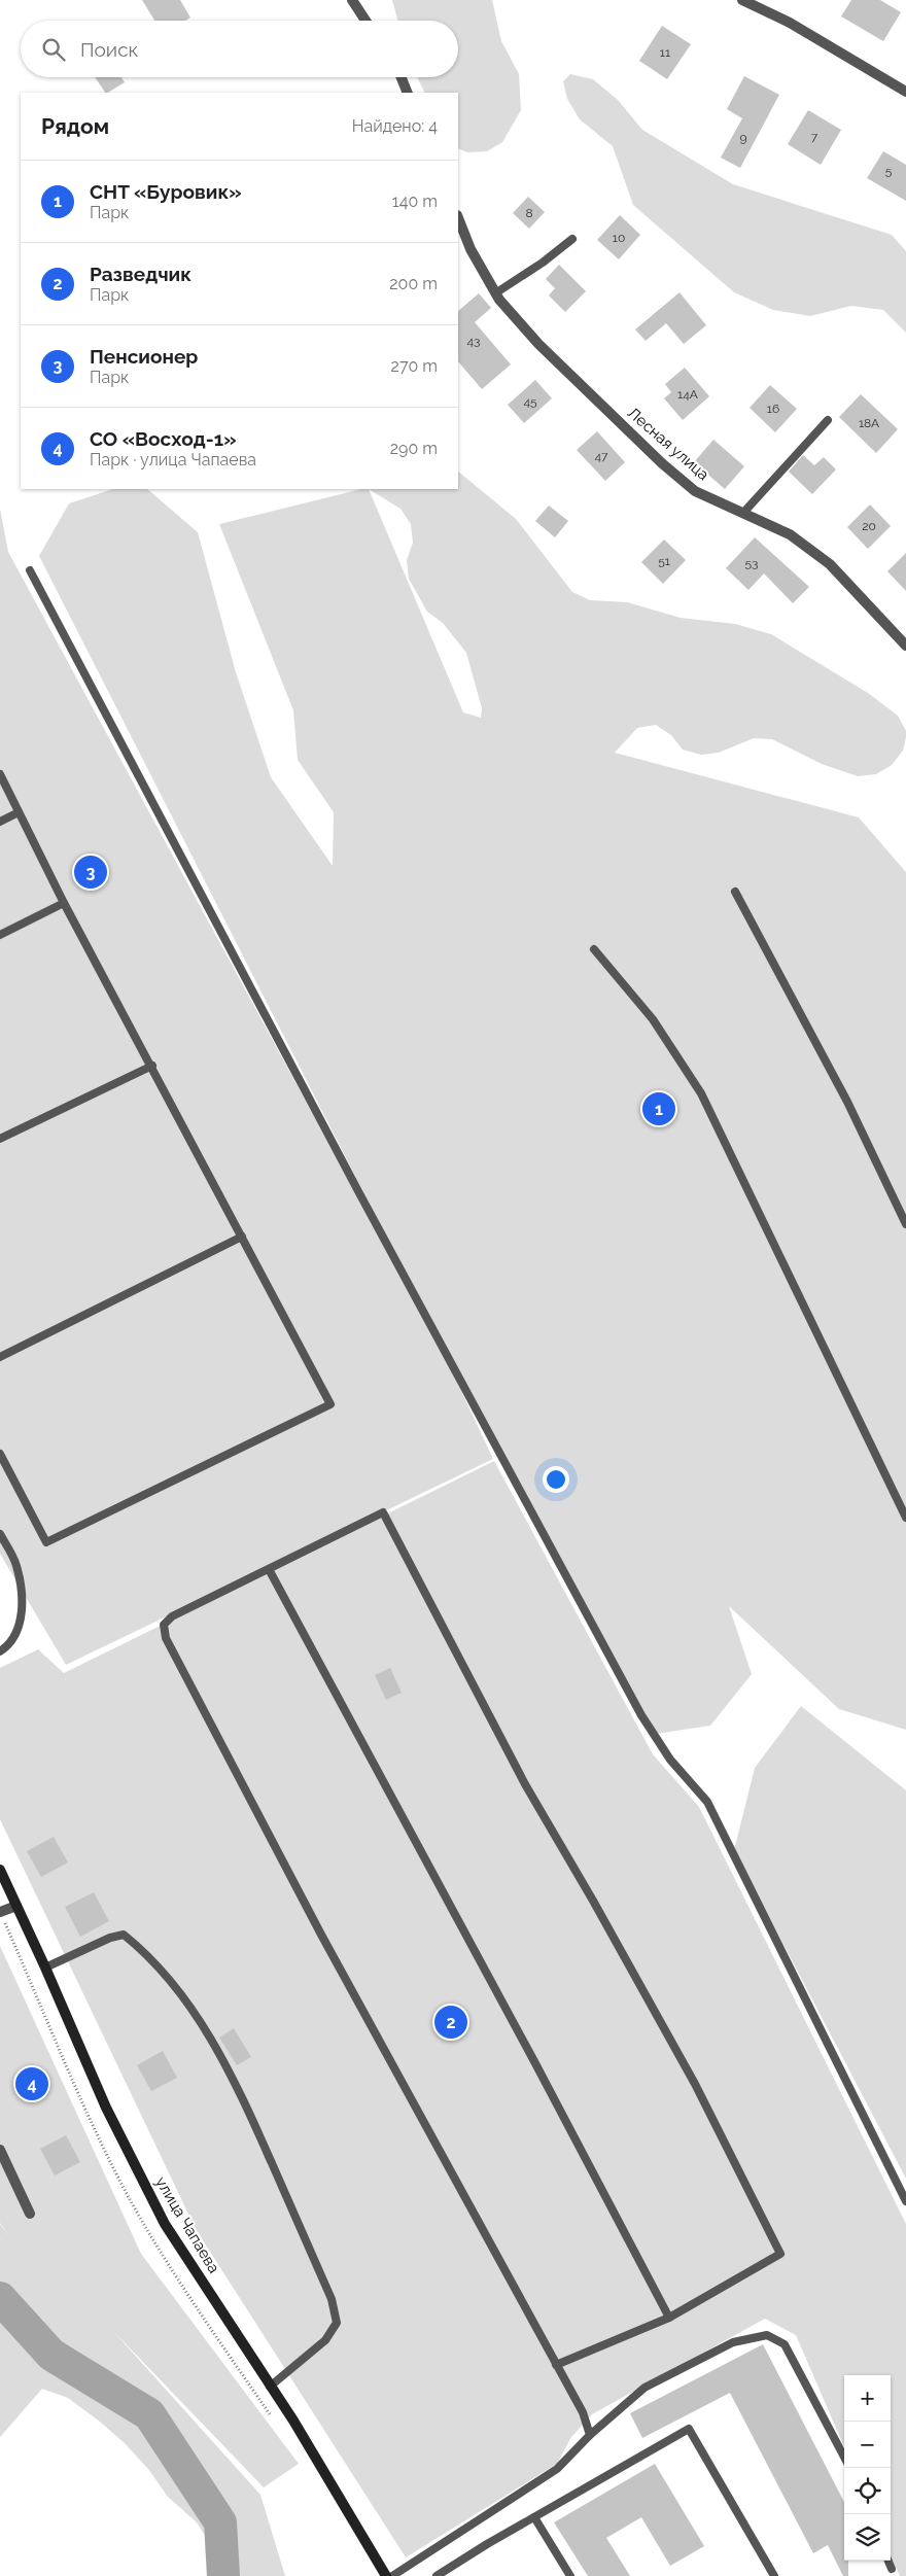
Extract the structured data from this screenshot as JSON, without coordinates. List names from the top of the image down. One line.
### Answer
{"streets":{"street":["Лесная улица","улица Чапаева"]},"house_numbers":["11","7","9","5","8","10","43","14А","45","16","18А","47","20","51","53"],"page":{"search":"Поиск","heading":["Рядом","Найдено: 4"],"list":[{"mark":"1","name":"СНТ «Буровик»","note":"Парк","value":"140 m"},{"mark":"2","name":"Разведчик","note":"Парк","value":"200 m"},{"mark":"3","name":"Пенсионер","note":"Парк","value":"270 m"},{"mark":"4","name":"СО «Восход-1»","note":"Парк · улица Чапаева","value":"290 m"}],"pins":["3","1","2","4"],"map_buttons":["+","−"]}}
